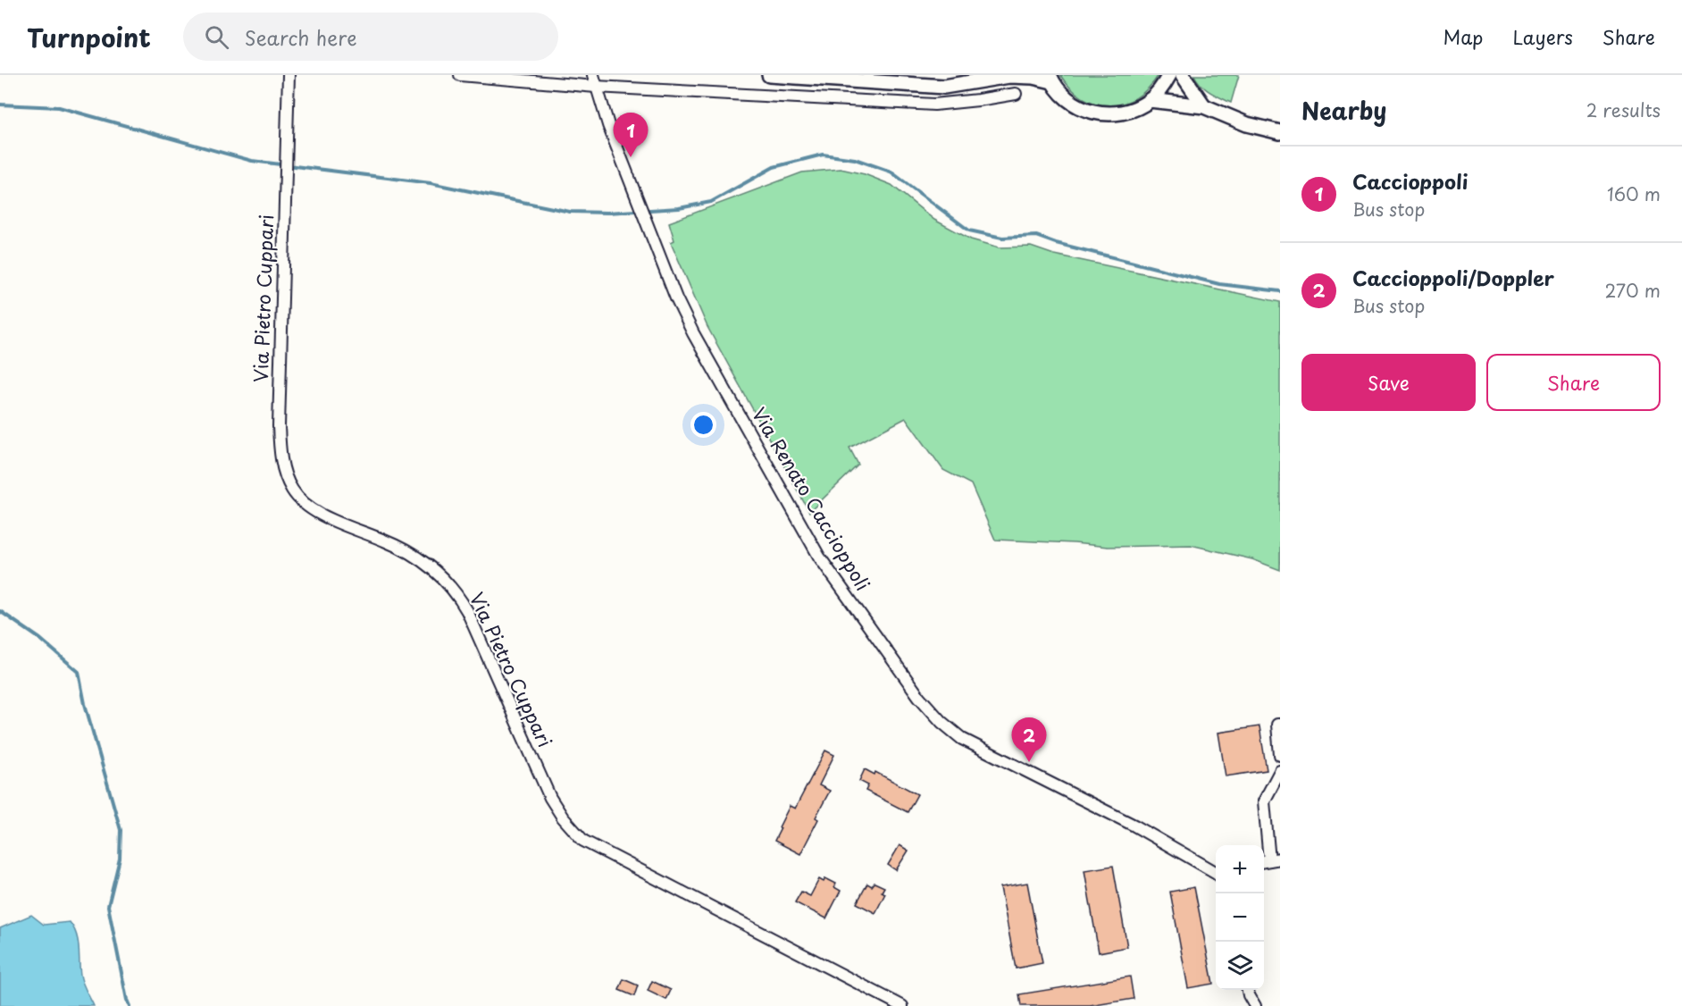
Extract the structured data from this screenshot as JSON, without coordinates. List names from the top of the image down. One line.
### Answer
{"streets":{"street":["Via Pietro Cuppari","Via Renato Caccioppoli"]},"page":{"header":"Turnpoint","search":"Search here","nav":["Map","Layers","Share"],"heading":["Nearby","2 results"],"pins":["1","2"],"list":[{"mark":"1","name":"Caccioppoli","note":"Bus stop","value":"160 m"},{"mark":"2","name":"Caccioppoli/Doppler","note":"Bus stop","value":"270 m"}],"buttons":["Save","Share"],"map_buttons":["+","−"]}}
